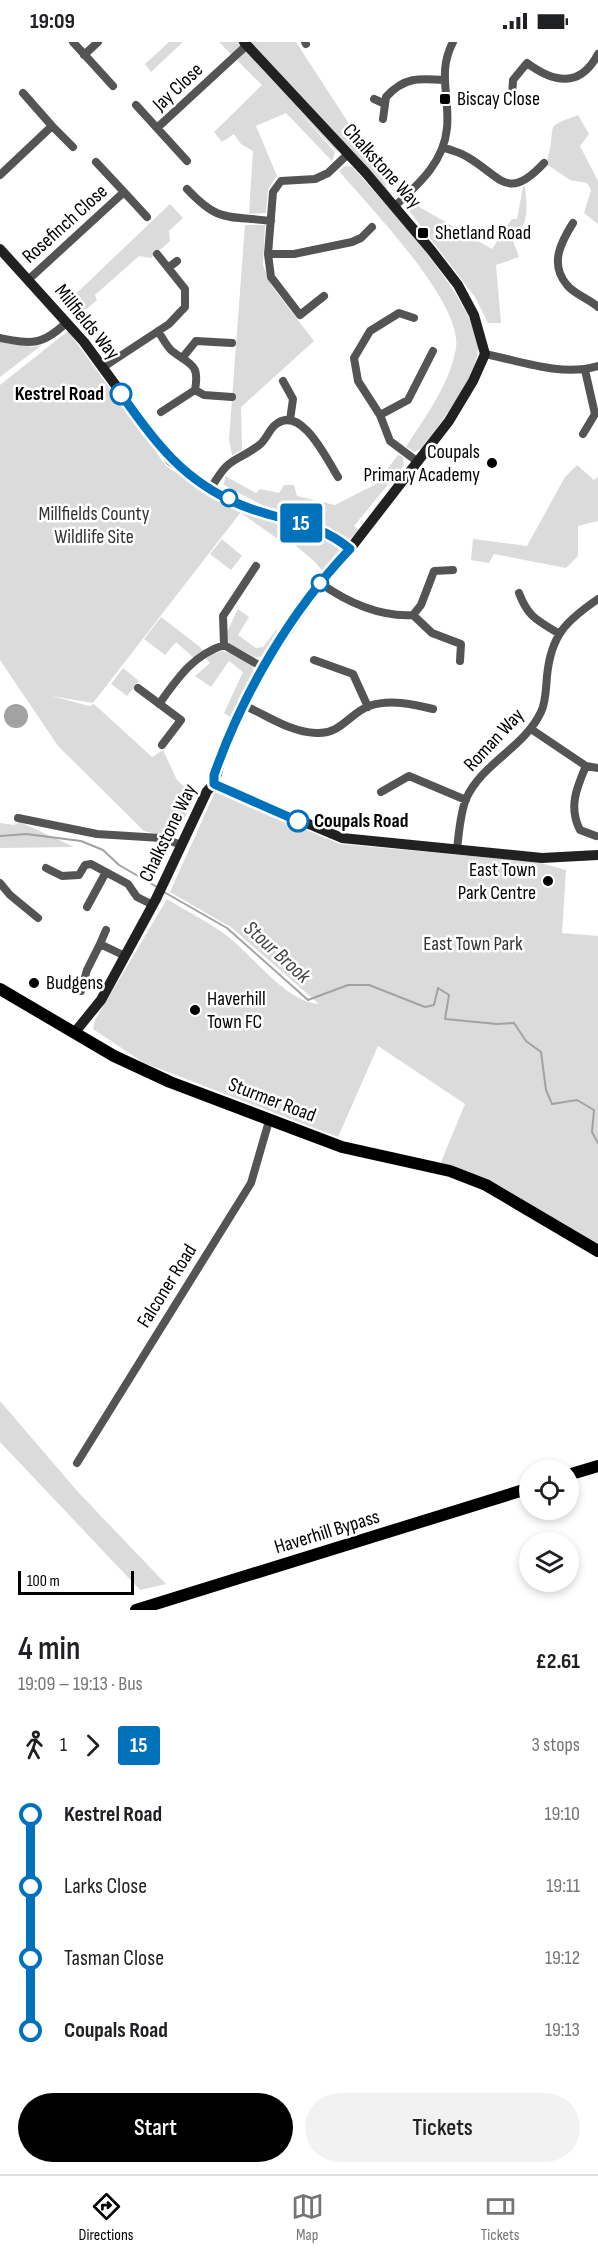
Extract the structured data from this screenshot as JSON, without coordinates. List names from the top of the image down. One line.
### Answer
{"streets":{"main road":["Sturmer Road","Haverhill Bypass"],"street":["Jay Close","Chalkstone Way","Rosefinch Close","Millfields Way","Roman Way","Falconer Road"]},"crossings":[["Jay Close","Chalkstone Way"],["Chalkstone Way","Millfields Way"],["Chalkstone Way","Sturmer Road"],["Rosefinch Close","Millfields Way"],["Sturmer Road","Falconer Road"]],"water":["Stour Brook"],"parks":["Millfields County Wildlife Site","East Town Park"],"places":{"transit":["Biscay Close","Shetland Road"],"other":["Kestrel Road","Coupals Primary Academy","Coupals Road","East Town Park Centre","Budgens","Haverhill Town FC"]},"lines":["bus line 15"],"scale_bar":"100 m","page":{"status":"19:09","on_map":"15","scale":"100 m","heading":["4 min","19:09 – 19:13 · Bus","£2.61"],"legs":["1","15","3 stops"],"list":[{"name":"Kestrel Road","value":"19:10"},{"name":"Larks Close","value":"19:11"},{"name":"Tasman Close","value":"19:12"},{"name":"Coupals Road","value":"19:13"}],"buttons":["Start","Tickets"],"tabs":["Directions","Map","Tickets"]}}
